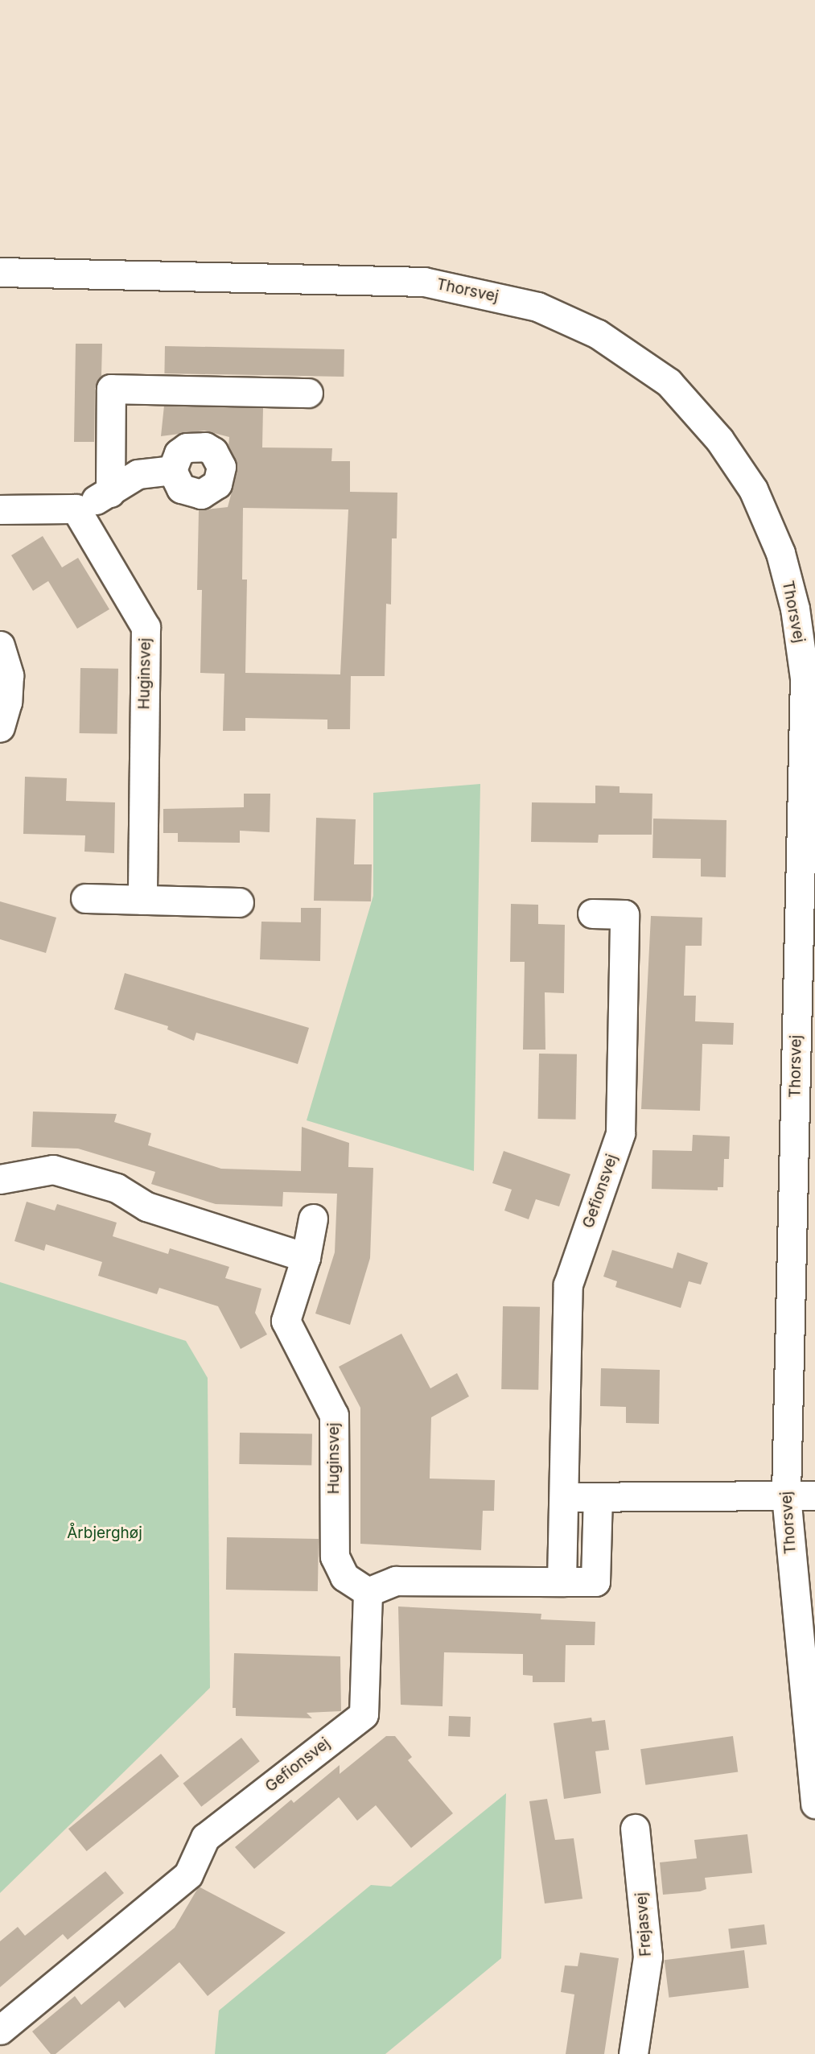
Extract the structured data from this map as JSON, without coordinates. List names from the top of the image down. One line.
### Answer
{"streets":{"street":["Thorsvej","Huginsvej","Gefionsvej","Frejasvej"]},"crossings":[["Huginsvej","Gefionsvej"]],"parks":["Årbjerghøj"]}
